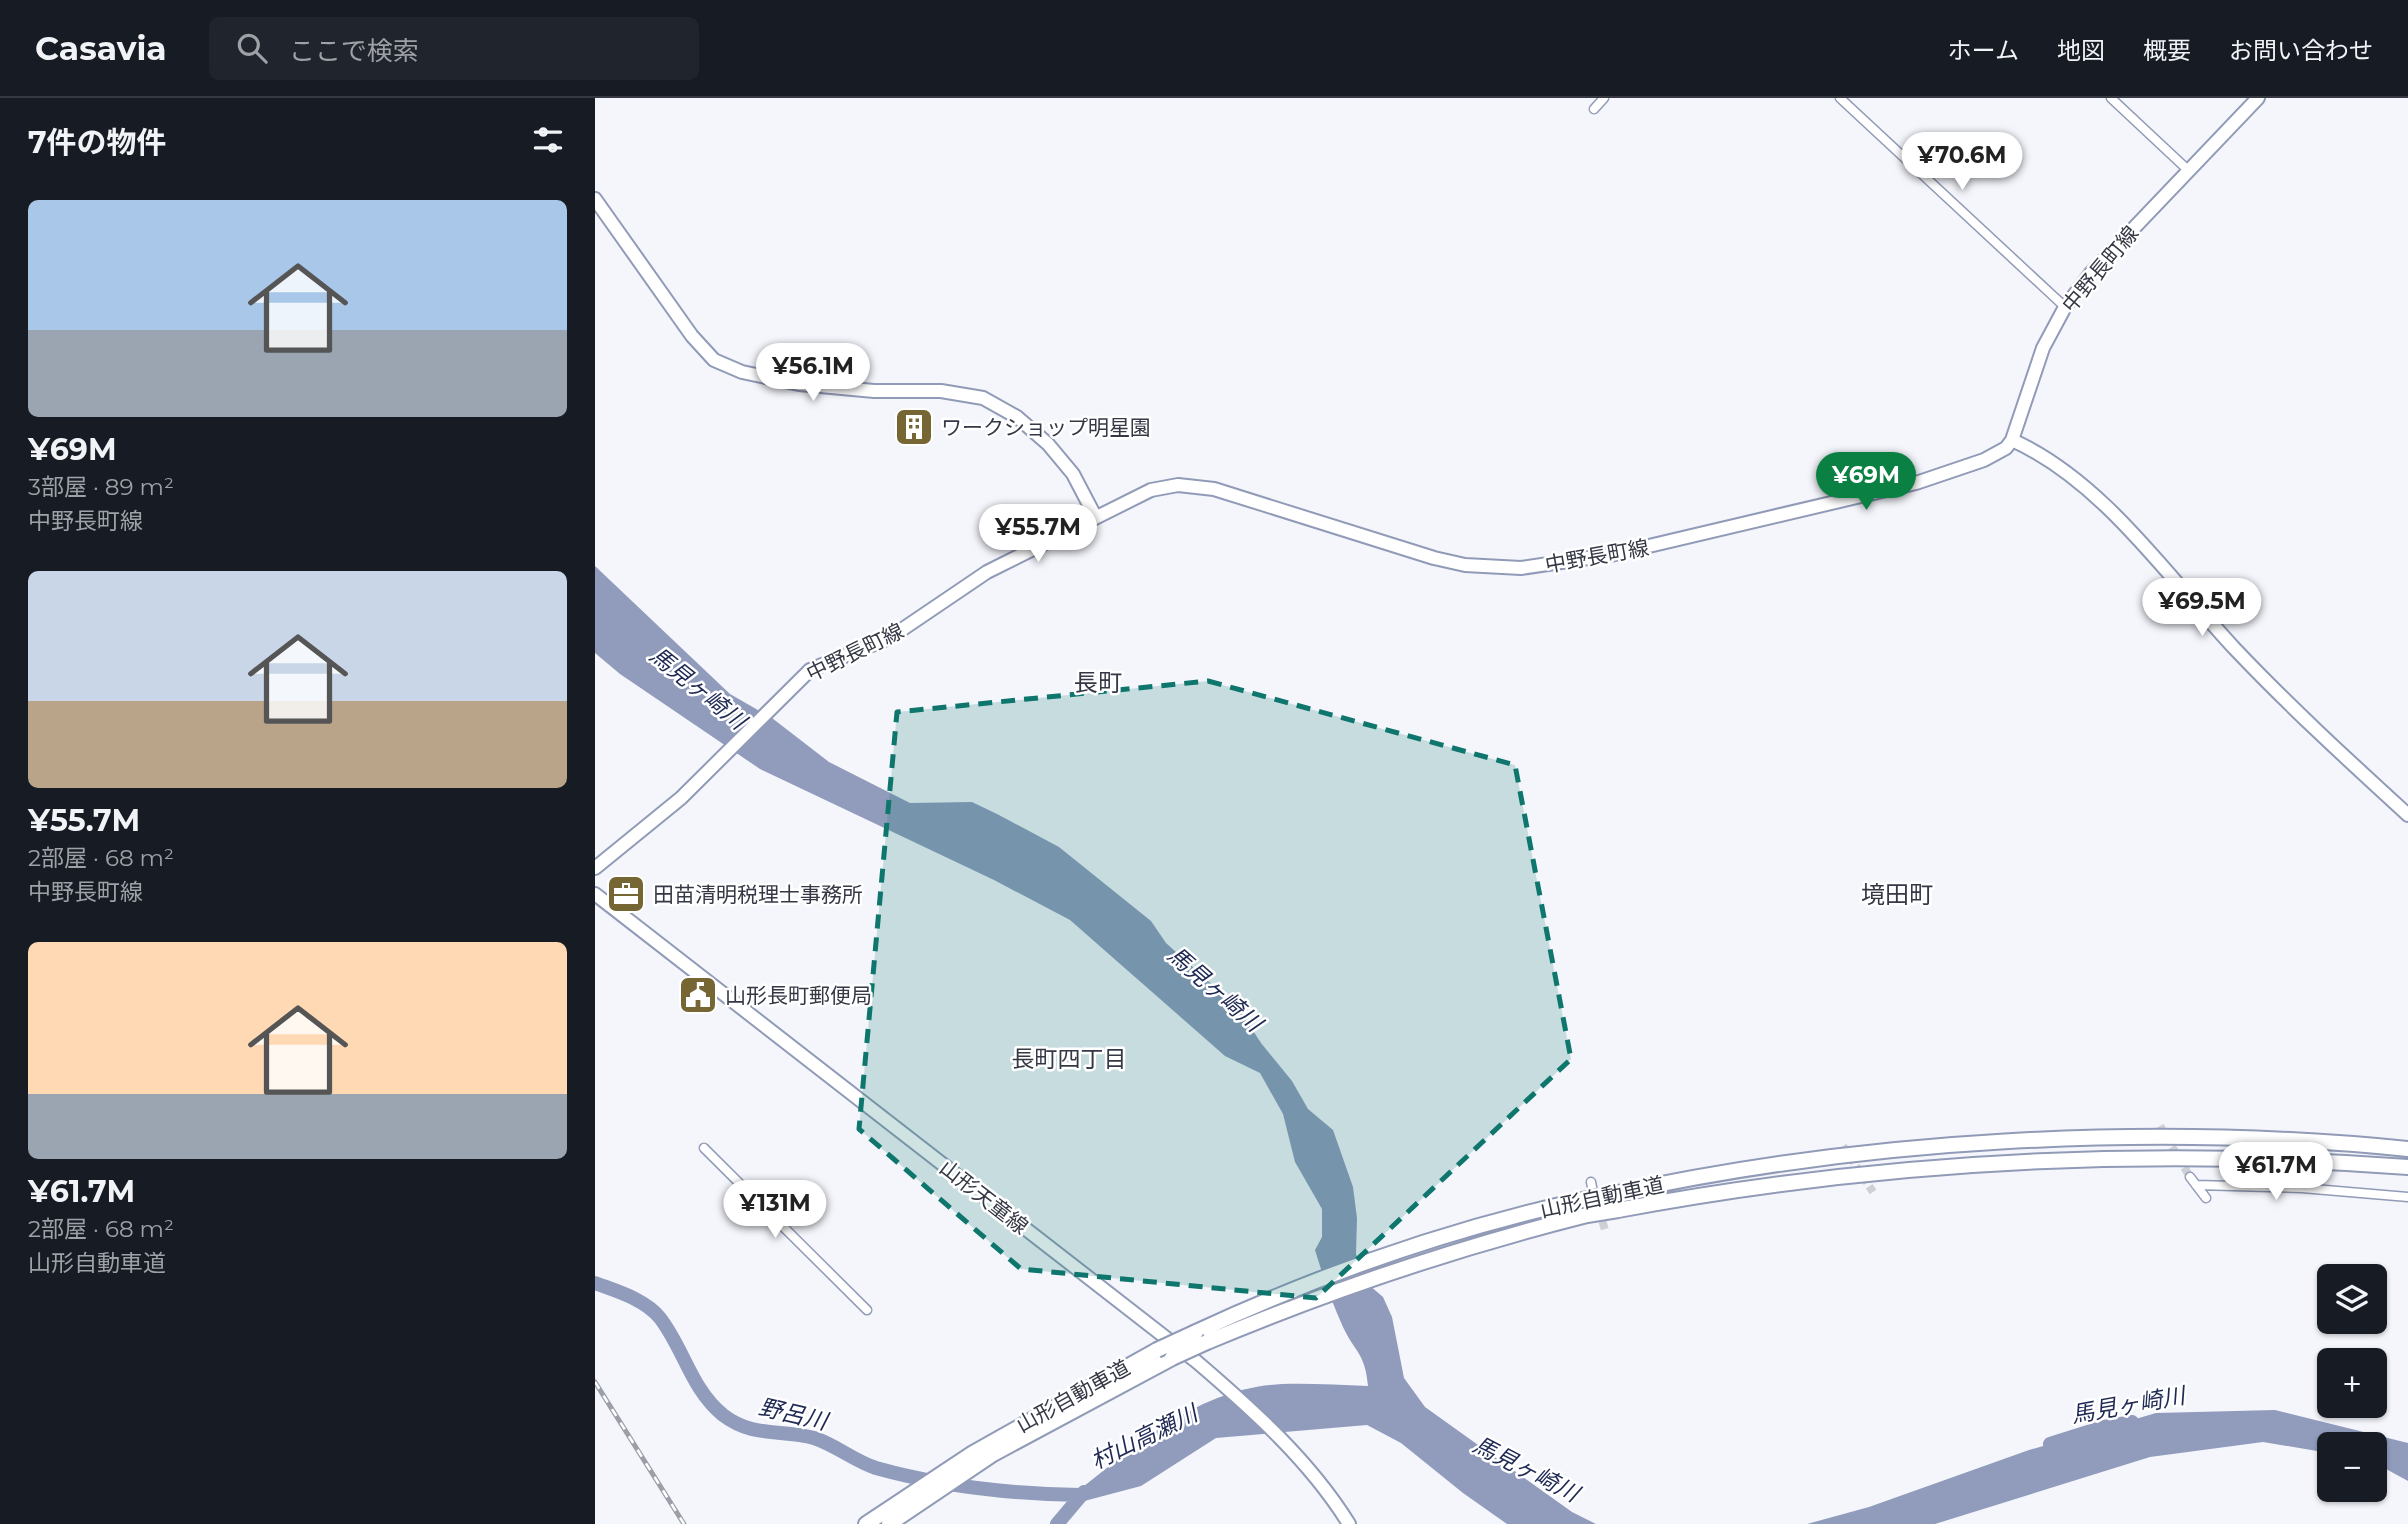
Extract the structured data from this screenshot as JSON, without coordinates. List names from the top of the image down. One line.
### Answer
{"streets":{"highway":["山形自動車道"],"main road":["中野長町線","山形天童線"]},"districts":["長町","境田町","長町四丁目"],"water":["馬見ヶ崎川","野呂川","村山高瀬川"],"places":{"building":["ワークショップ明星園"],"office":["田苗清明税理士事務所"],"public building":["山形長町郵便局"]},"page":{"header":"Casavia","search":"ここで検索","nav":["ホーム","地図","概要","お問い合わせ"],"heading":"7件の物件","price":["¥70.6M","¥56.1M","¥69M","¥55.7M","¥69.5M","¥61.7M","¥131M"],"list":[{"name":"¥69M","note":"3部屋 · 89 m² · 中野長町線"},{"name":"¥55.7M","note":"2部屋 · 68 m² · 中野長町線"},{"name":"¥61.7M","note":"2部屋 · 68 m² · 山形自動車道"}],"map_buttons":["+","−"]}}
